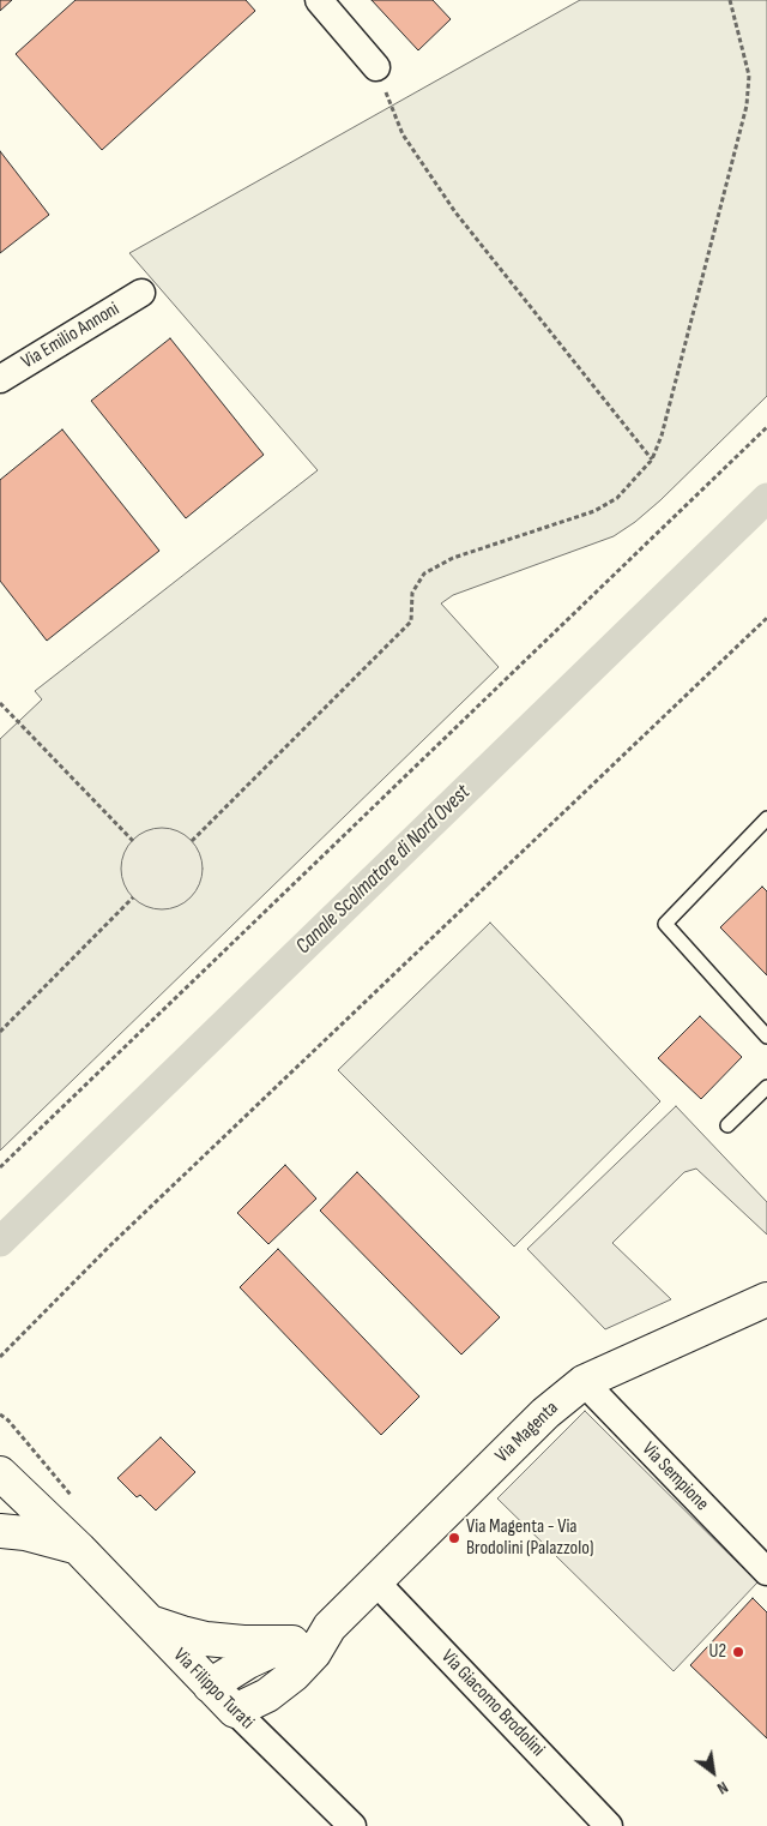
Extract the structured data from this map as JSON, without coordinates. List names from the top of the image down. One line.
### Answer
{"streets":{"street":["Via Emilio Annoni","Via Magenta","Via Sempione","Via Filippo Turati","Via Giacomo Brodolini"]},"crossings":[["Via Magenta","Via Sempione"],["Via Magenta","Via Filippo Turati"],["Via Magenta","Via Giacomo Brodolini"]],"water":["Canale Scolmatore di Nord Ovest"],"places":["Via Magenta - Via Brodolini (Palazzolo)","U2"],"north":"bottom right"}
